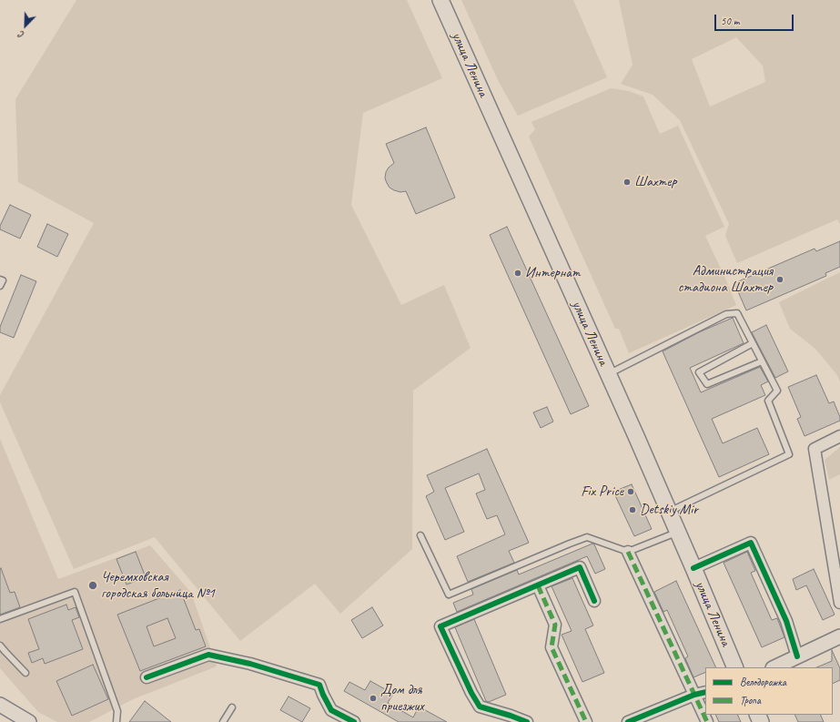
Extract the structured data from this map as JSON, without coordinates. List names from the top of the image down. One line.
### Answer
{"streets":{"main road":["улица Ленина"]},"places":["Шахтер","Интернат","Администрация стадиона Шахтер","Fix Price","Detskiy Mir","Черемховская городская больница №1","Дом для приезжих"],"legend":["Велодорожка","Тропа"],"scale_bar":"50 m","north":"bottom left"}
